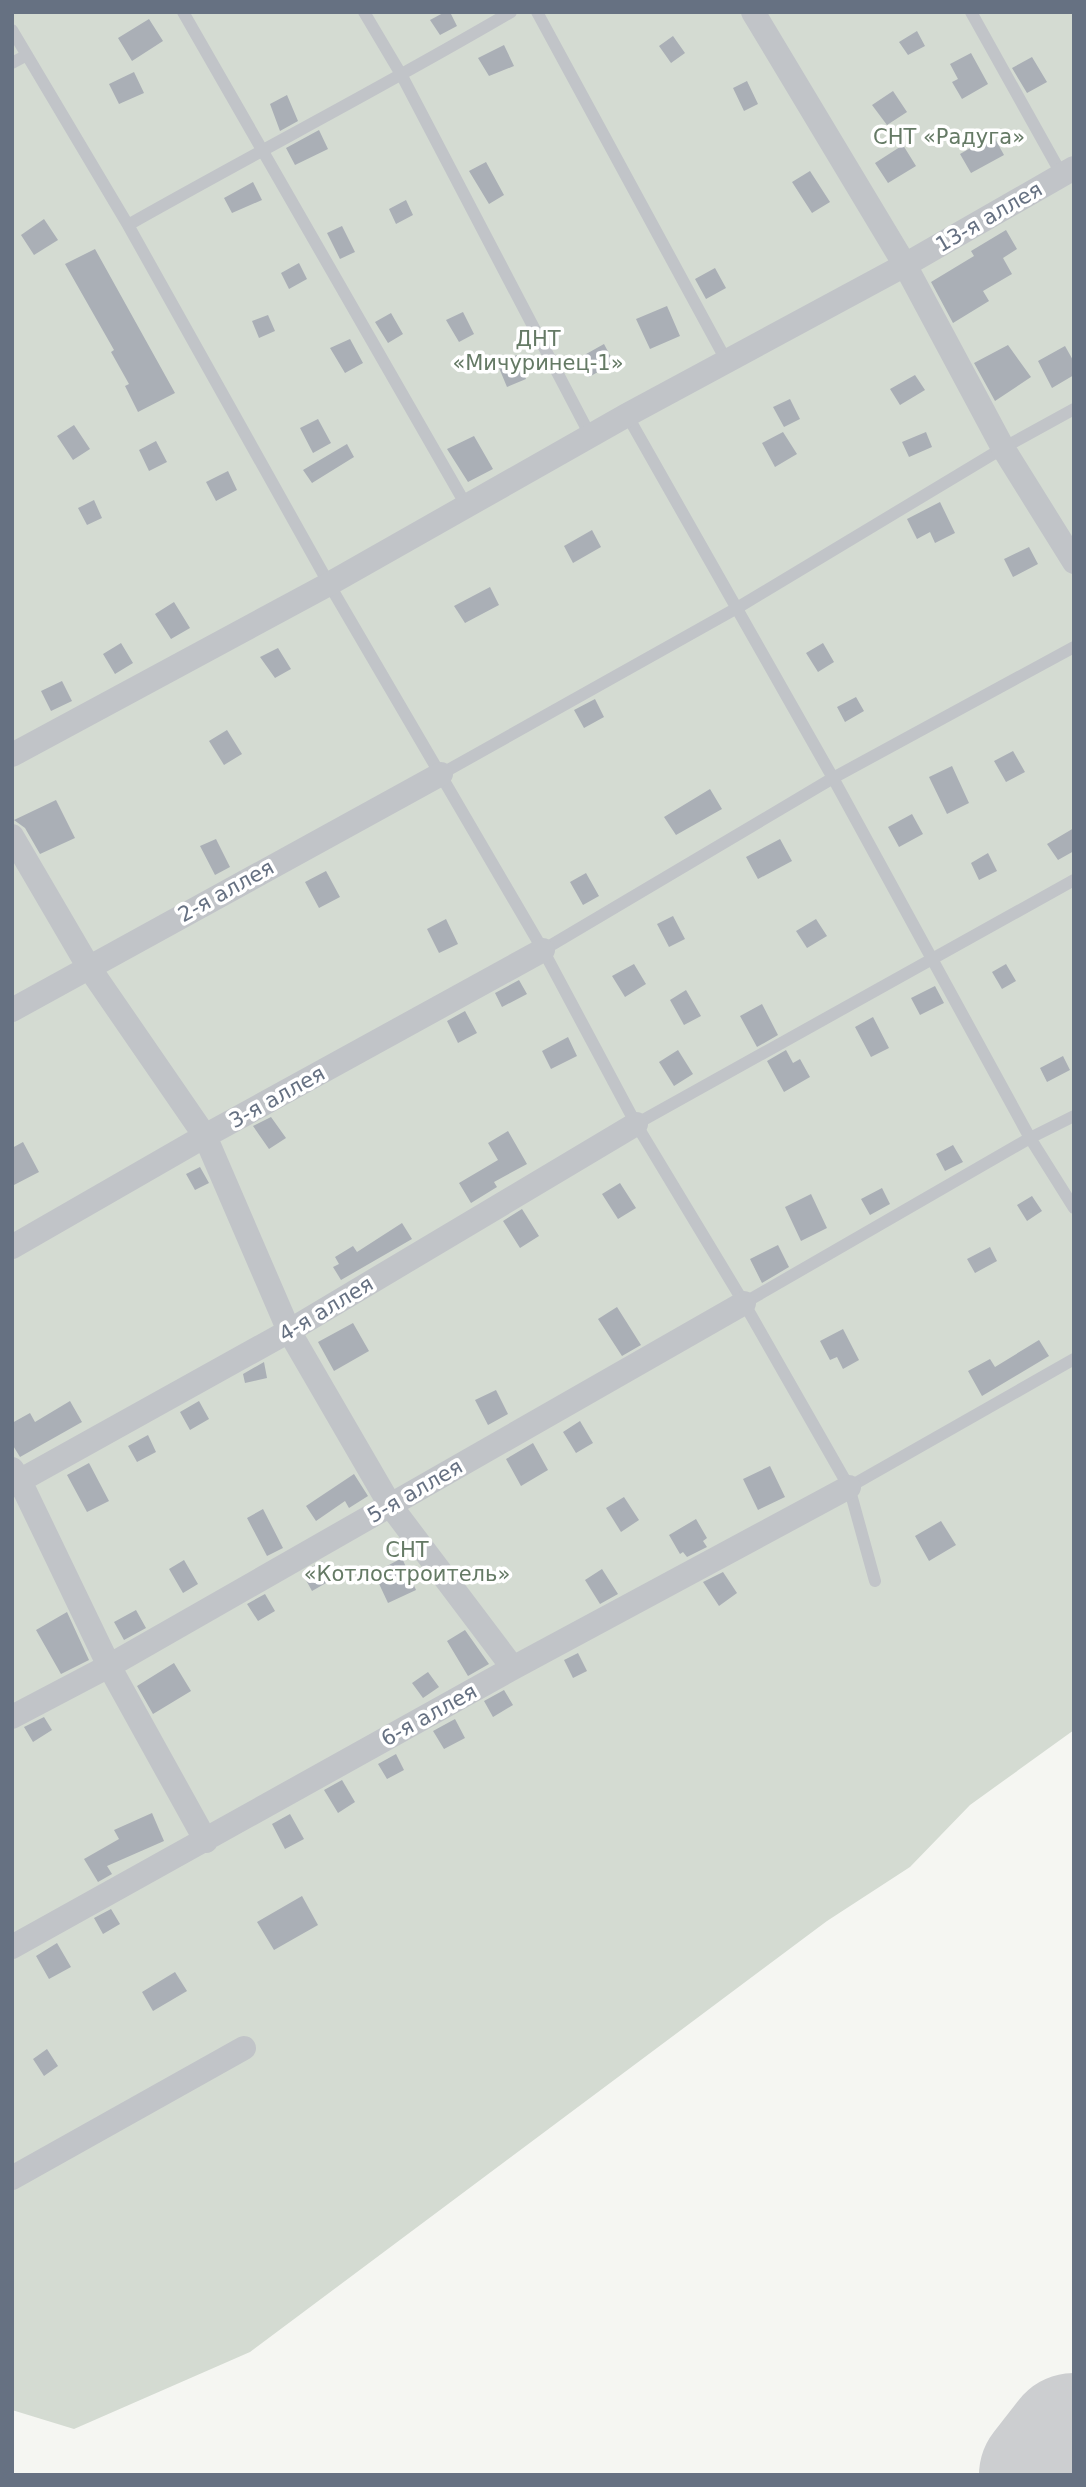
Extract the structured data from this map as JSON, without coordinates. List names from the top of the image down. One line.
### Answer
{"streets":{"street":["13-я аллея","2-я аллея","3-я аллея","4-я аллея","5-я аллея","6-я аллея"]},"parks":["СНТ «Радуга»","ДНТ «Мичуринец-1»","СНТ «Котлостроитель»"]}
